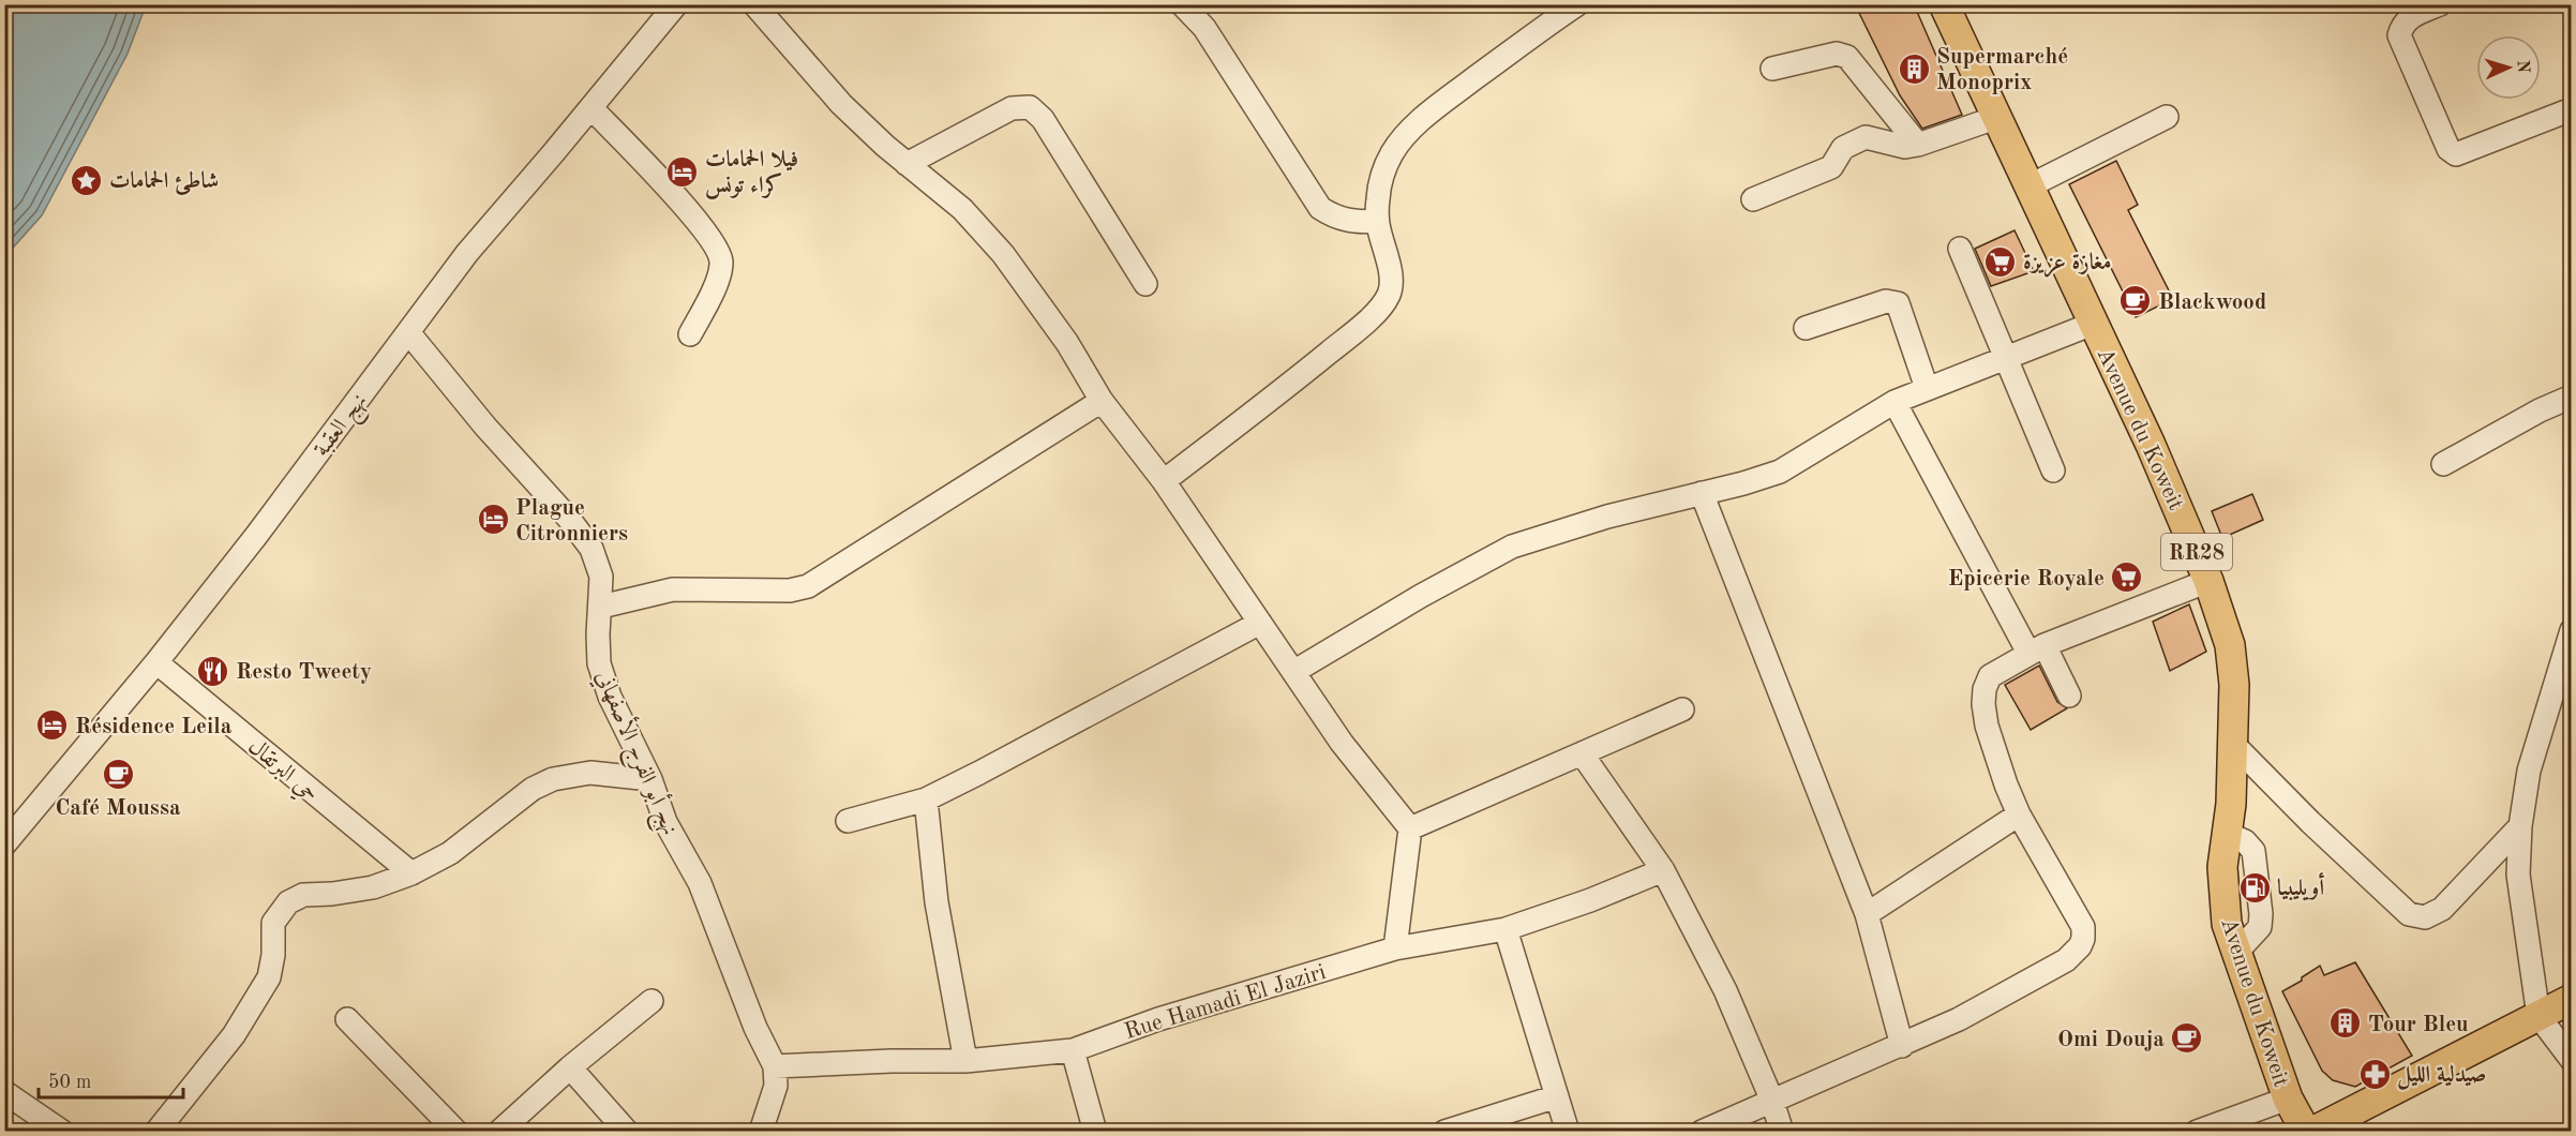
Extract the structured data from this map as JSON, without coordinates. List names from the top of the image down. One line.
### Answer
{"streets":{"main road":["Avenue du Koweit","RR28"],"street":["نهج العقبة","نهج أبو الفرج الأصفهاني","حي البرتقال","Rue Hamadi El Jaziri"]},"crossings":[["نهج العقبة","نهج أبو الفرج الأصفهاني"],["نهج العقبة","حي البرتقال"],["نهج أبو الفرج الأصفهاني","Rue Hamadi El Jaziri"]],"places":{"building":["Supermarché Monoprix","Tour Bleu"],"hotel":["فيلا الحمامات كراء تونس","Plague Citronniers","Résidence Leila"],"place":["شاطئ الحمامات"],"supermarket":["مغازة عزيزة","Epicerie Royale"],"cafe":["Blackwood","Café Moussa","Omi Douja"],"restaurant":["Resto Tweety"],"fuel station":["أويليبيا"],"pharmacy":["صيدلية الليل"]},"scale_bar":"50 m","north":"right"}
